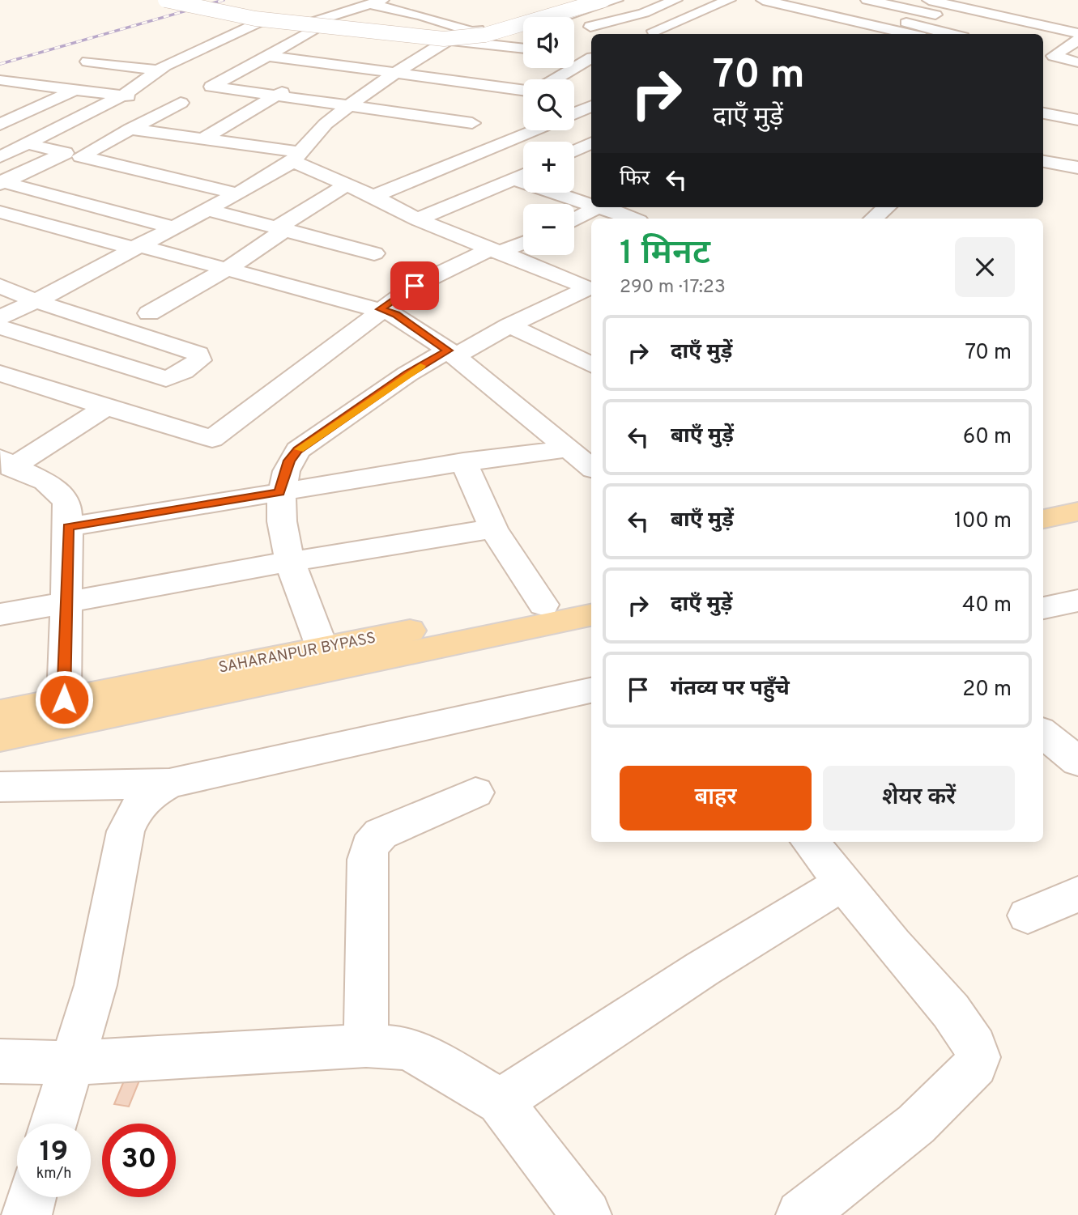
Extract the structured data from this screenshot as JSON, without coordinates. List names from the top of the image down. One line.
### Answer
{"streets":{"main road":["SAHARANPUR BYPASS"]},"page":{"map_buttons":["+","−"],"turn":["70 m","दाएँ मुड़ें"],"then":"फिर","heading":["1 मिनट","290 m · 17:23"],"list":[{"name":"दाएँ मुड़ें","value":"70 m"},{"name":"बाएँ मुड़ें","value":"60 m"},{"name":"बाएँ मुड़ें","value":"100 m"},{"name":"दाएँ मुड़ें","value":"40 m"},{"name":"गंतव्य पर पहुँचे","value":"20 m"}],"buttons":["बाहर","शेयर करें"],"speed":"19 km/h","limit":"30"}}
